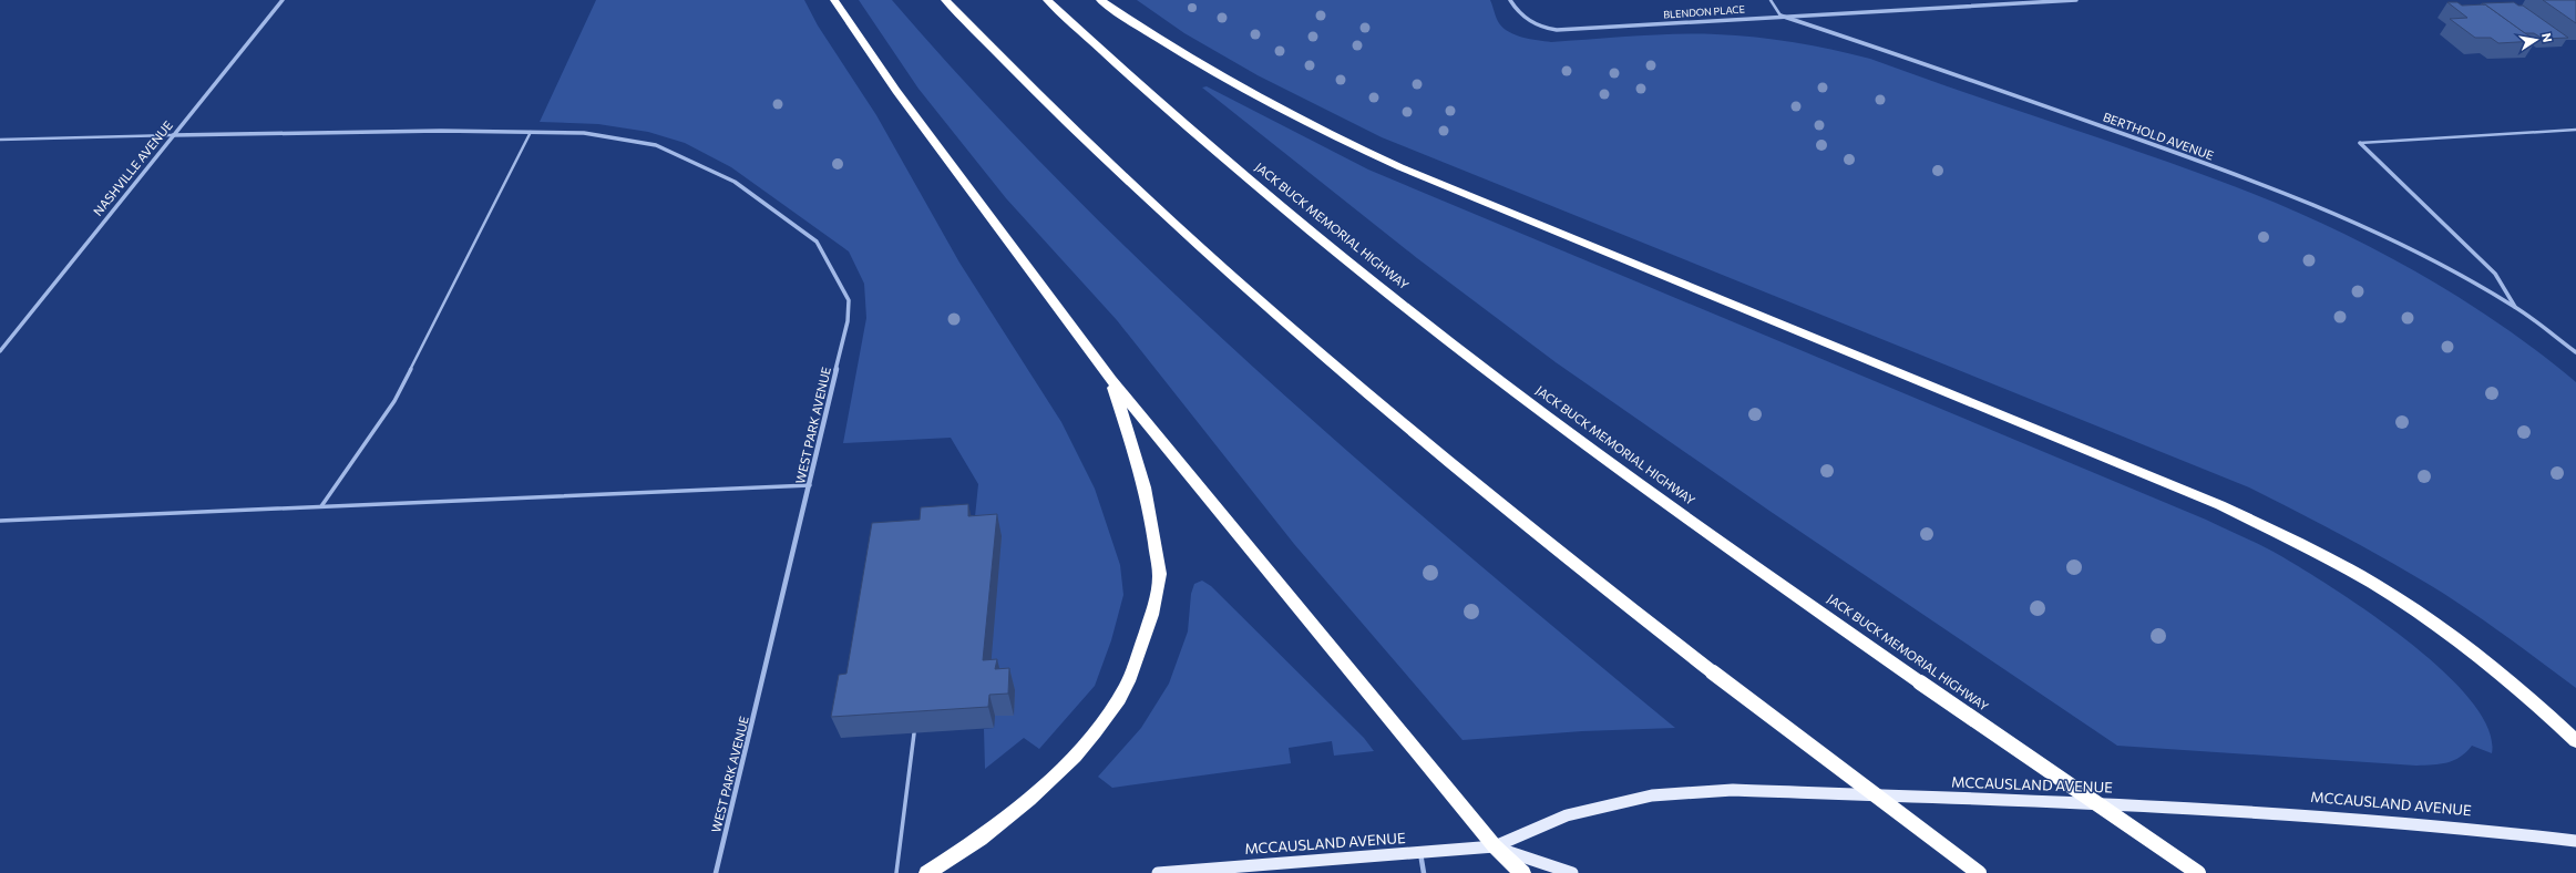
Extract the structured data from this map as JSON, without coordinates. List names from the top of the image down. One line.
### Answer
{"streets":{"highway":["JACK BUCK MEMORIAL HIGHWAY"],"main road":["MCCAUSLAND AVENUE"],"street":["BLENDON PLACE","BERTHOLD AVENUE","NASHVILLE AVENUE","WEST PARK AVENUE"]},"crossings":[["BLENDON PLACE","BERTHOLD AVENUE"],["NASHVILLE AVENUE","WEST PARK AVENUE"]],"north":"right"}
